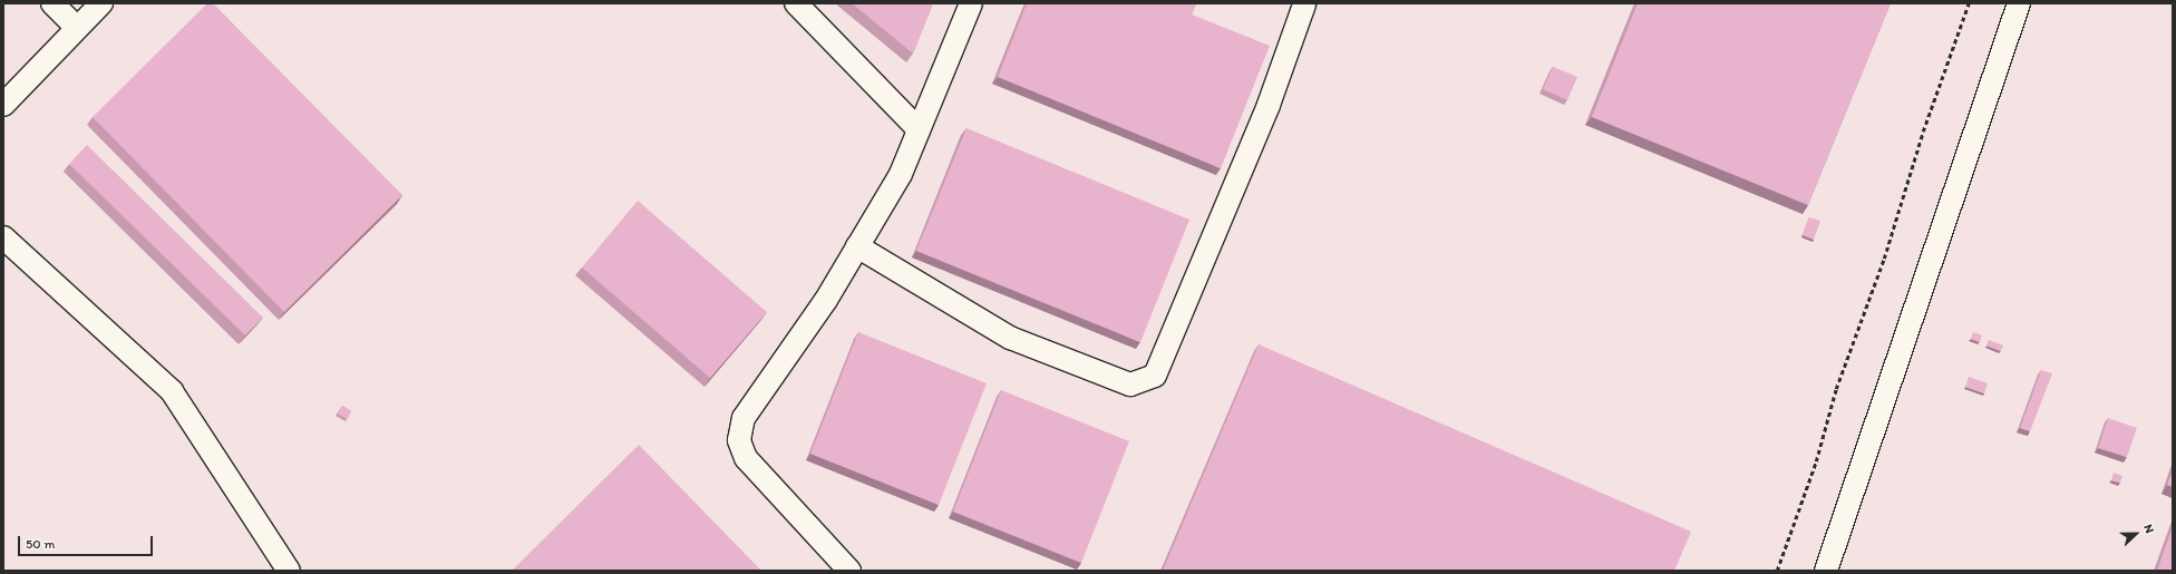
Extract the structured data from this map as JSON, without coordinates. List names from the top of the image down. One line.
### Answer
{"scale_bar":"50 m","north":"right"}
